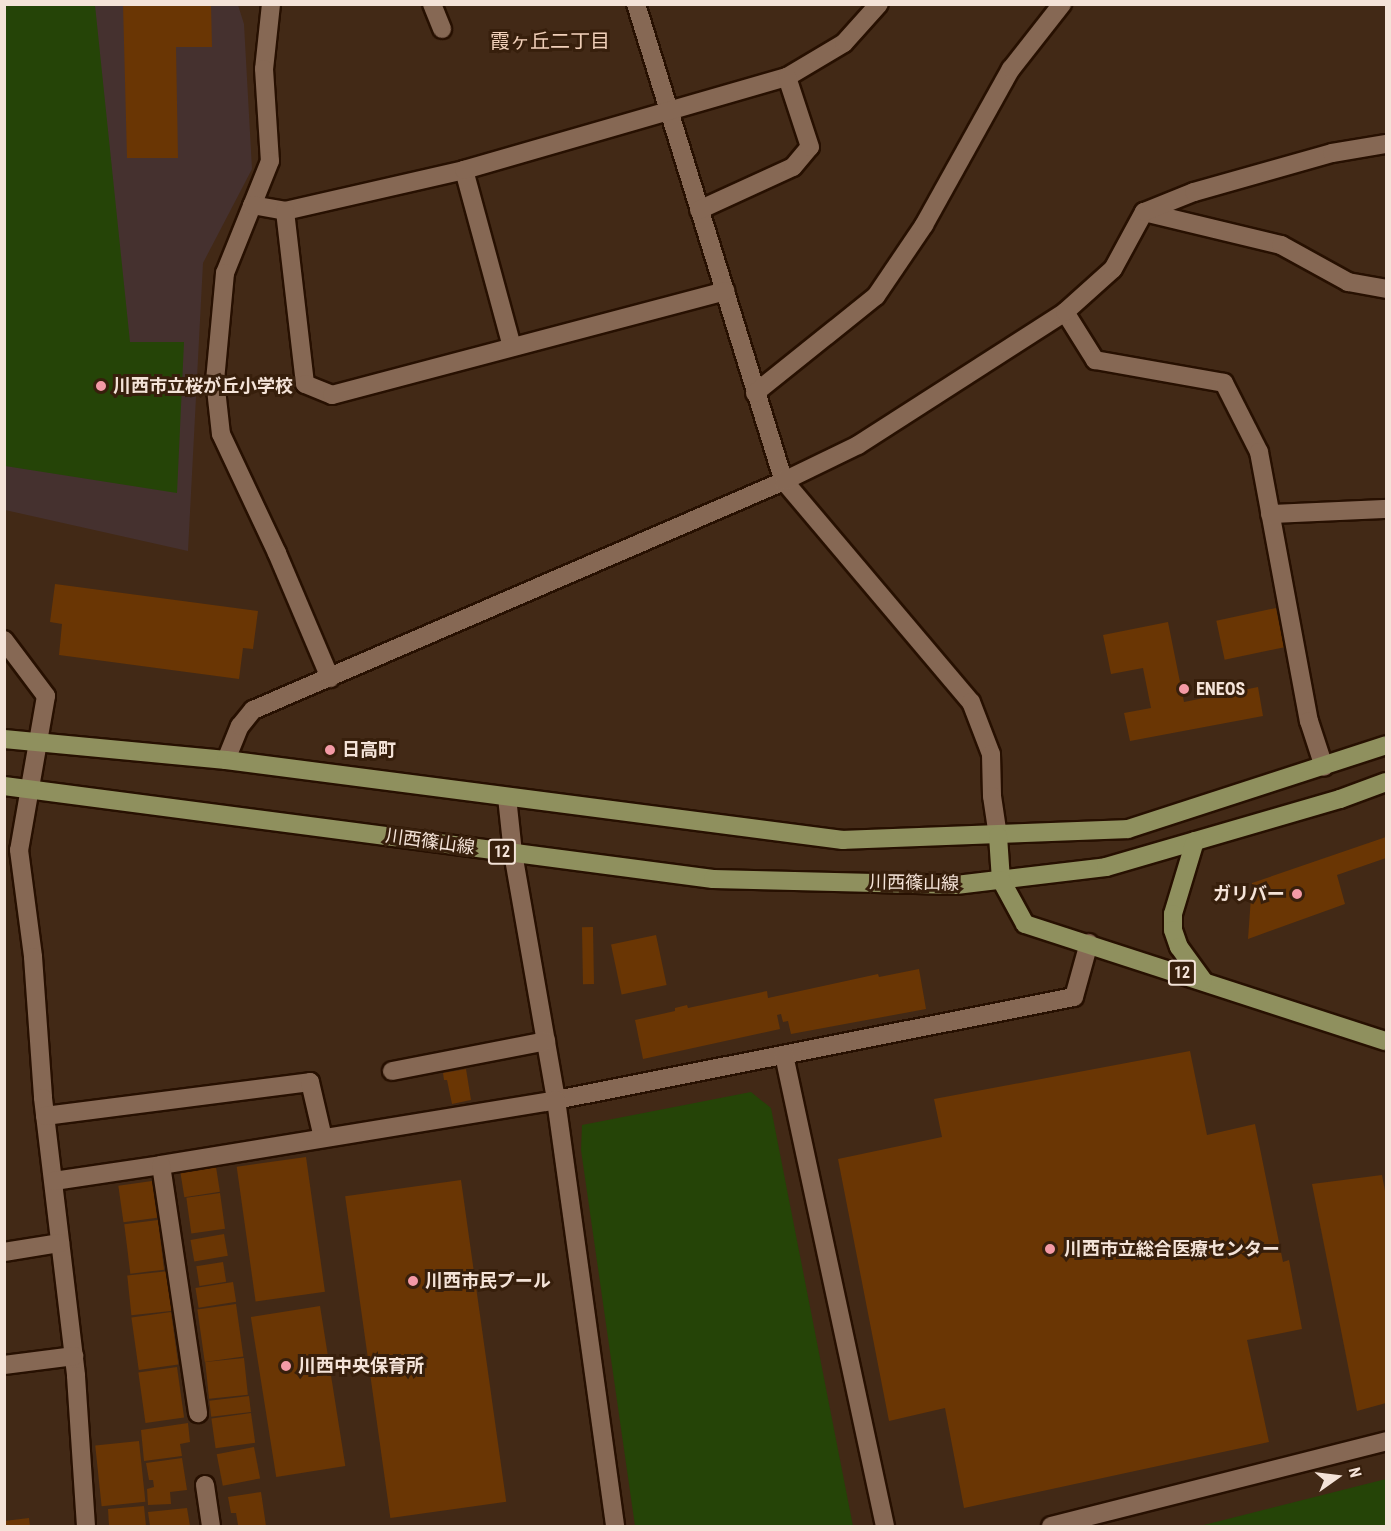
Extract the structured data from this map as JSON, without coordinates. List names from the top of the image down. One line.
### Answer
{"streets":{"main road":["川西篠山線","12"]},"crossings":[["川西篠山線","12"]],"districts":["霞ヶ丘二丁目"],"places":["川西市立桜が丘小学校","ENEOS","日高町","ガリバー","川西市立総合医療センター","川西市民プール","川西中央保育所"],"north":"right"}
